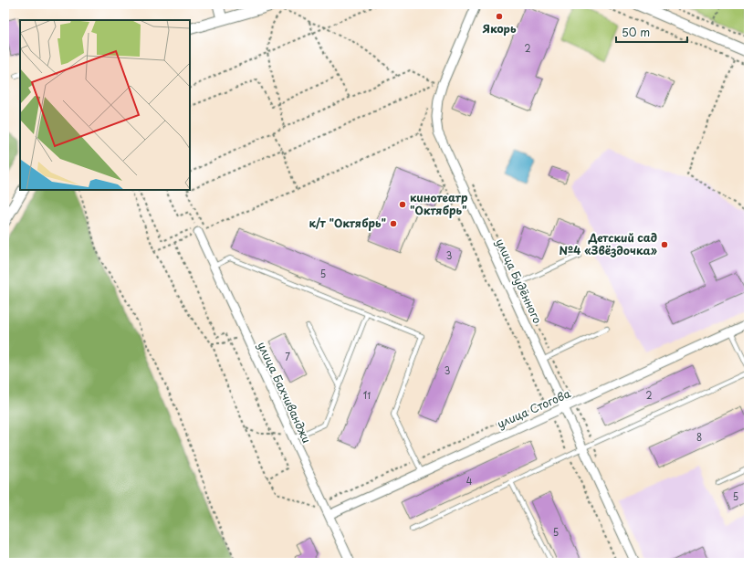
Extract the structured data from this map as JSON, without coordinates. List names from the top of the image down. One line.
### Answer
{"streets":{"street":["улица Будённого","улица Бахчиванджи","улица Стогова"]},"crossings":[["улица Будённого","улица Стогова"],["улица Бахчиванджи","улица Стогова"]],"places":["Якорь","кинотеатр \"Октябрь\"","к/т \"Октябрь\"","Детский сад №4 «Звёздочка»"],"house_numbers":["2","3","5","7","3","11","2","8","4","5","5"],"scale_bar":"50 m"}
